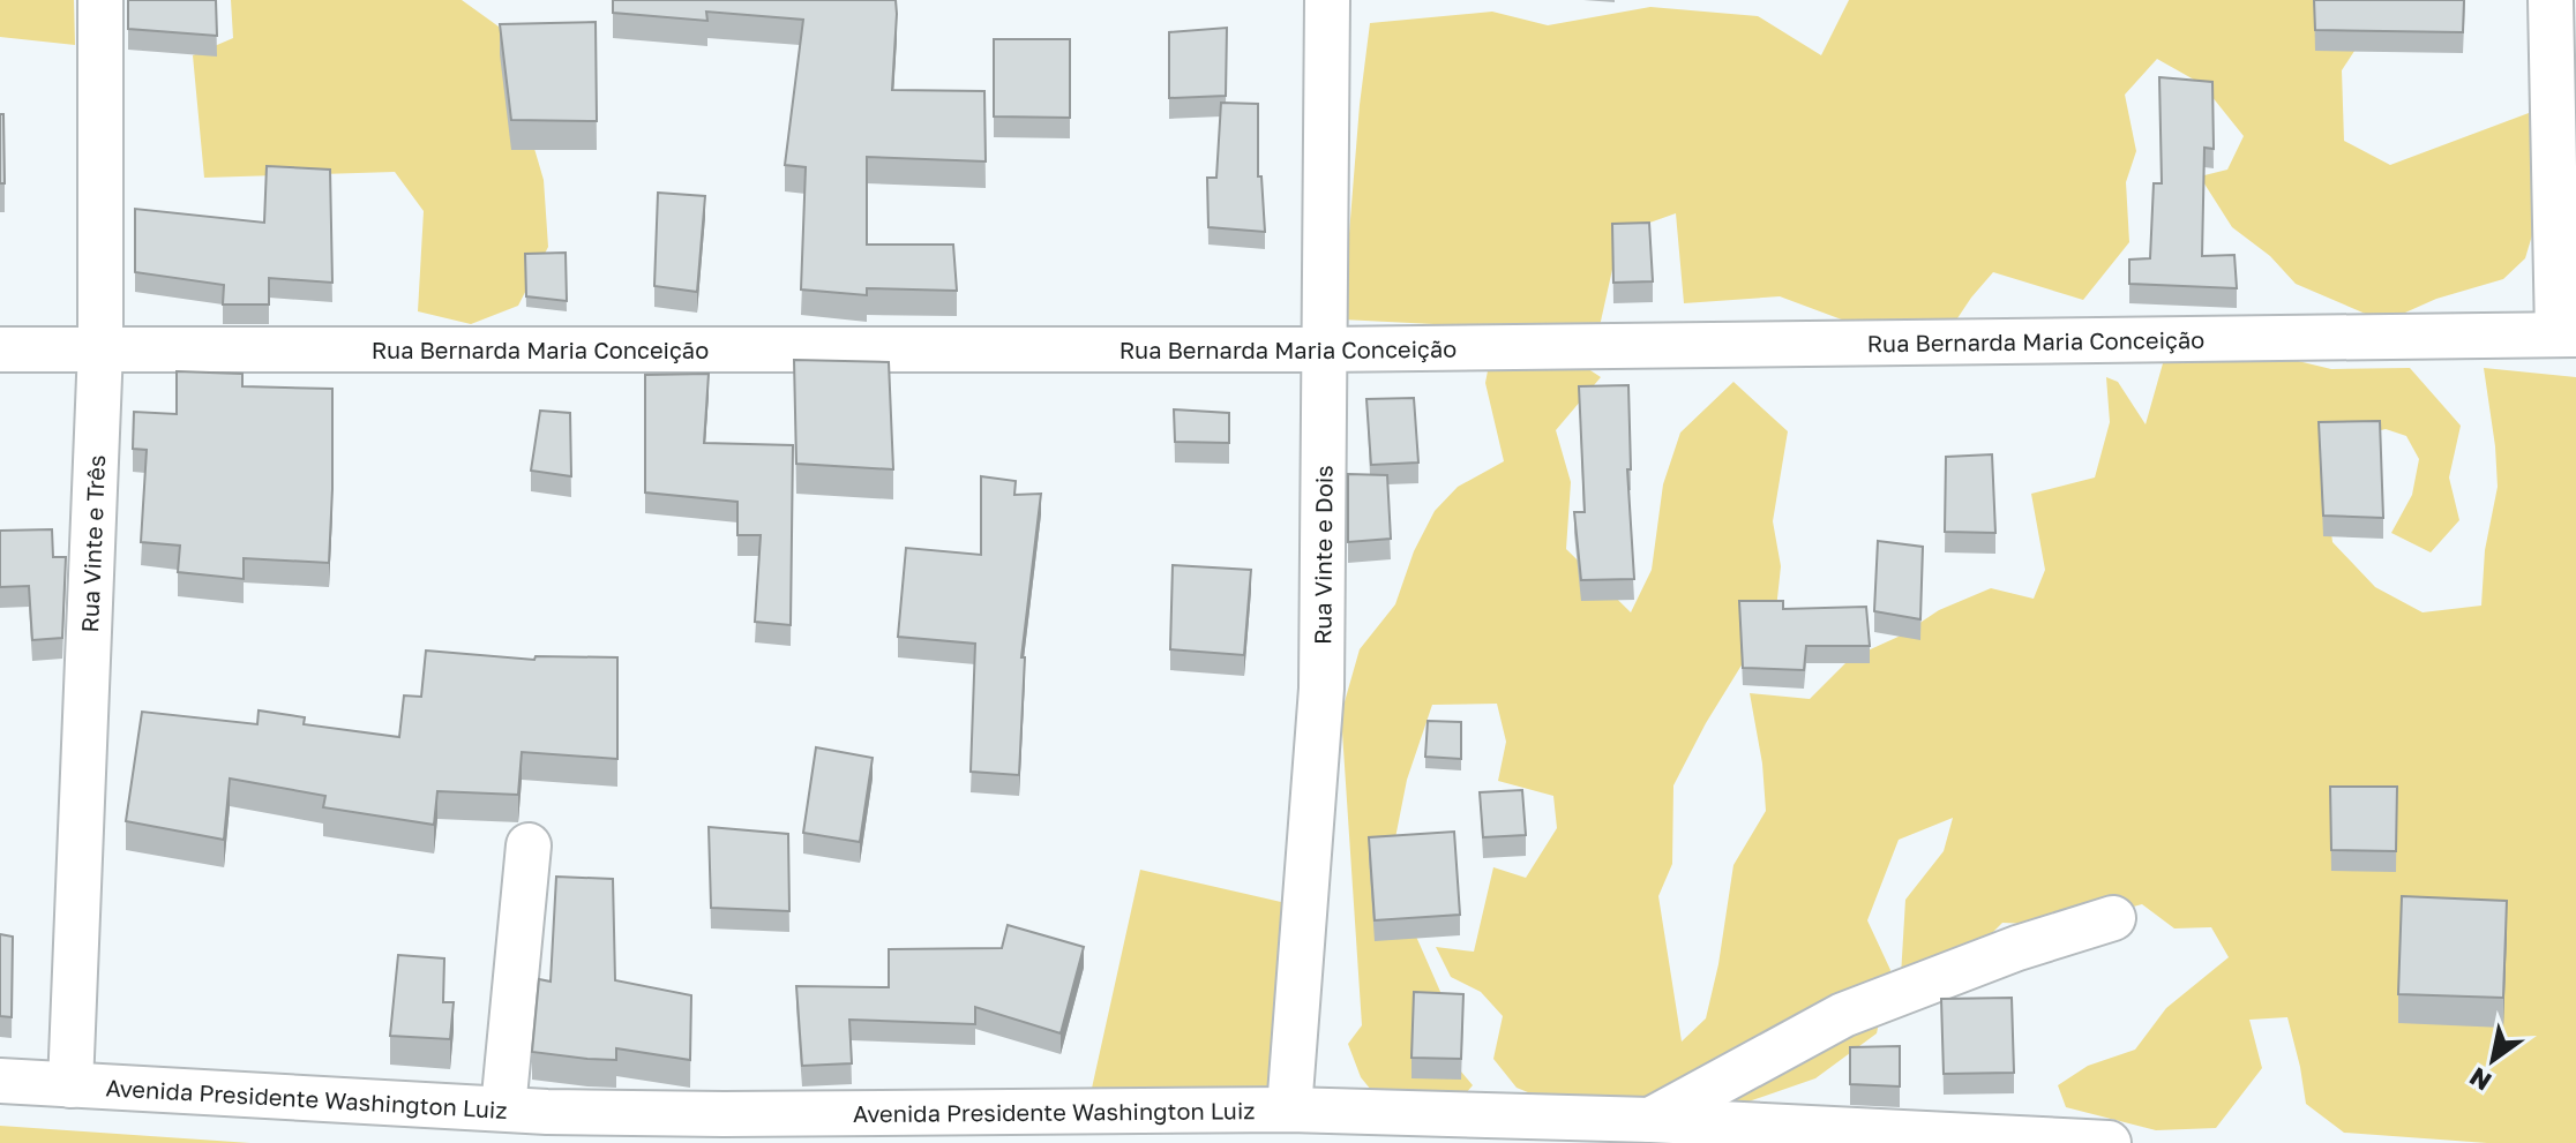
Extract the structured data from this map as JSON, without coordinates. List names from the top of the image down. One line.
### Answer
{"streets":{"street":["Rua Bernarda Maria Conceição","Rua Vinte e Três","Rua Vinte e Dois","Avenida Presidente Washington Luiz"]},"crossings":[["Rua Bernarda Maria Conceição","Rua Vinte e Três"],["Rua Bernarda Maria Conceição","Rua Vinte e Dois"],["Rua Vinte e Três","Avenida Presidente Washington Luiz"],["Rua Vinte e Dois","Avenida Presidente Washington Luiz"]],"north":"bottom left"}
